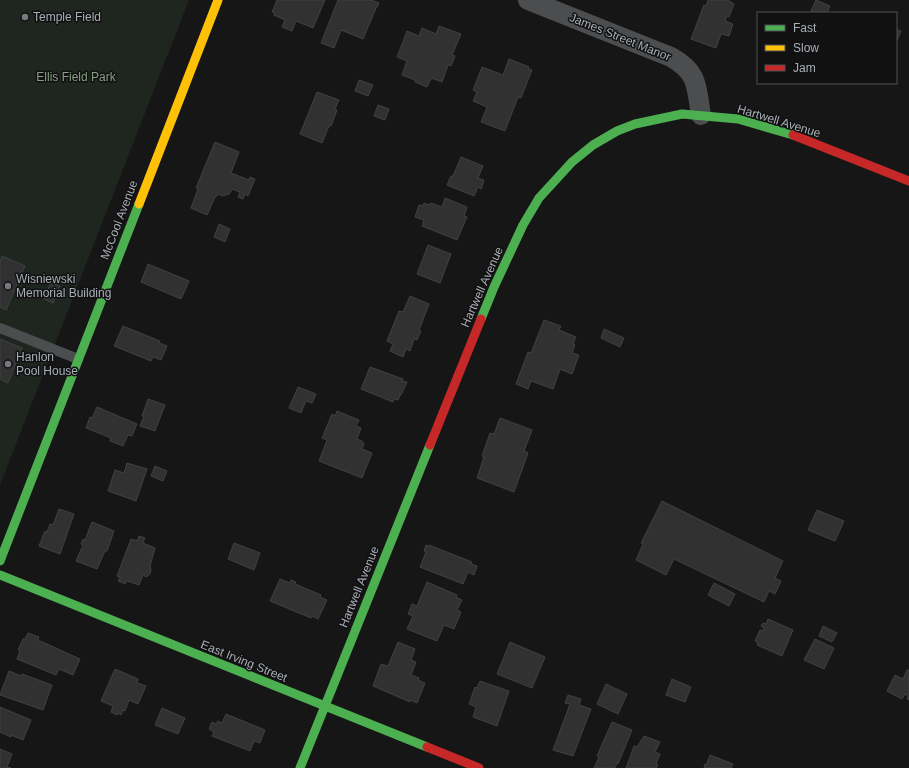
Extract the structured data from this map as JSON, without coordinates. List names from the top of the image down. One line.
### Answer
{"streets":{"street":["James Street Manor","Hartwell Avenue","McCool Avenue","East Irving Street"]},"crossings":[["James Street Manor","Hartwell Avenue"],["Hartwell Avenue","East Irving Street"]],"parks":["Ellis Field Park"],"places":["Temple Field","Wisniewski Memorial Building","Hanlon Pool House"],"legend":["Fast","Slow","Jam"]}
